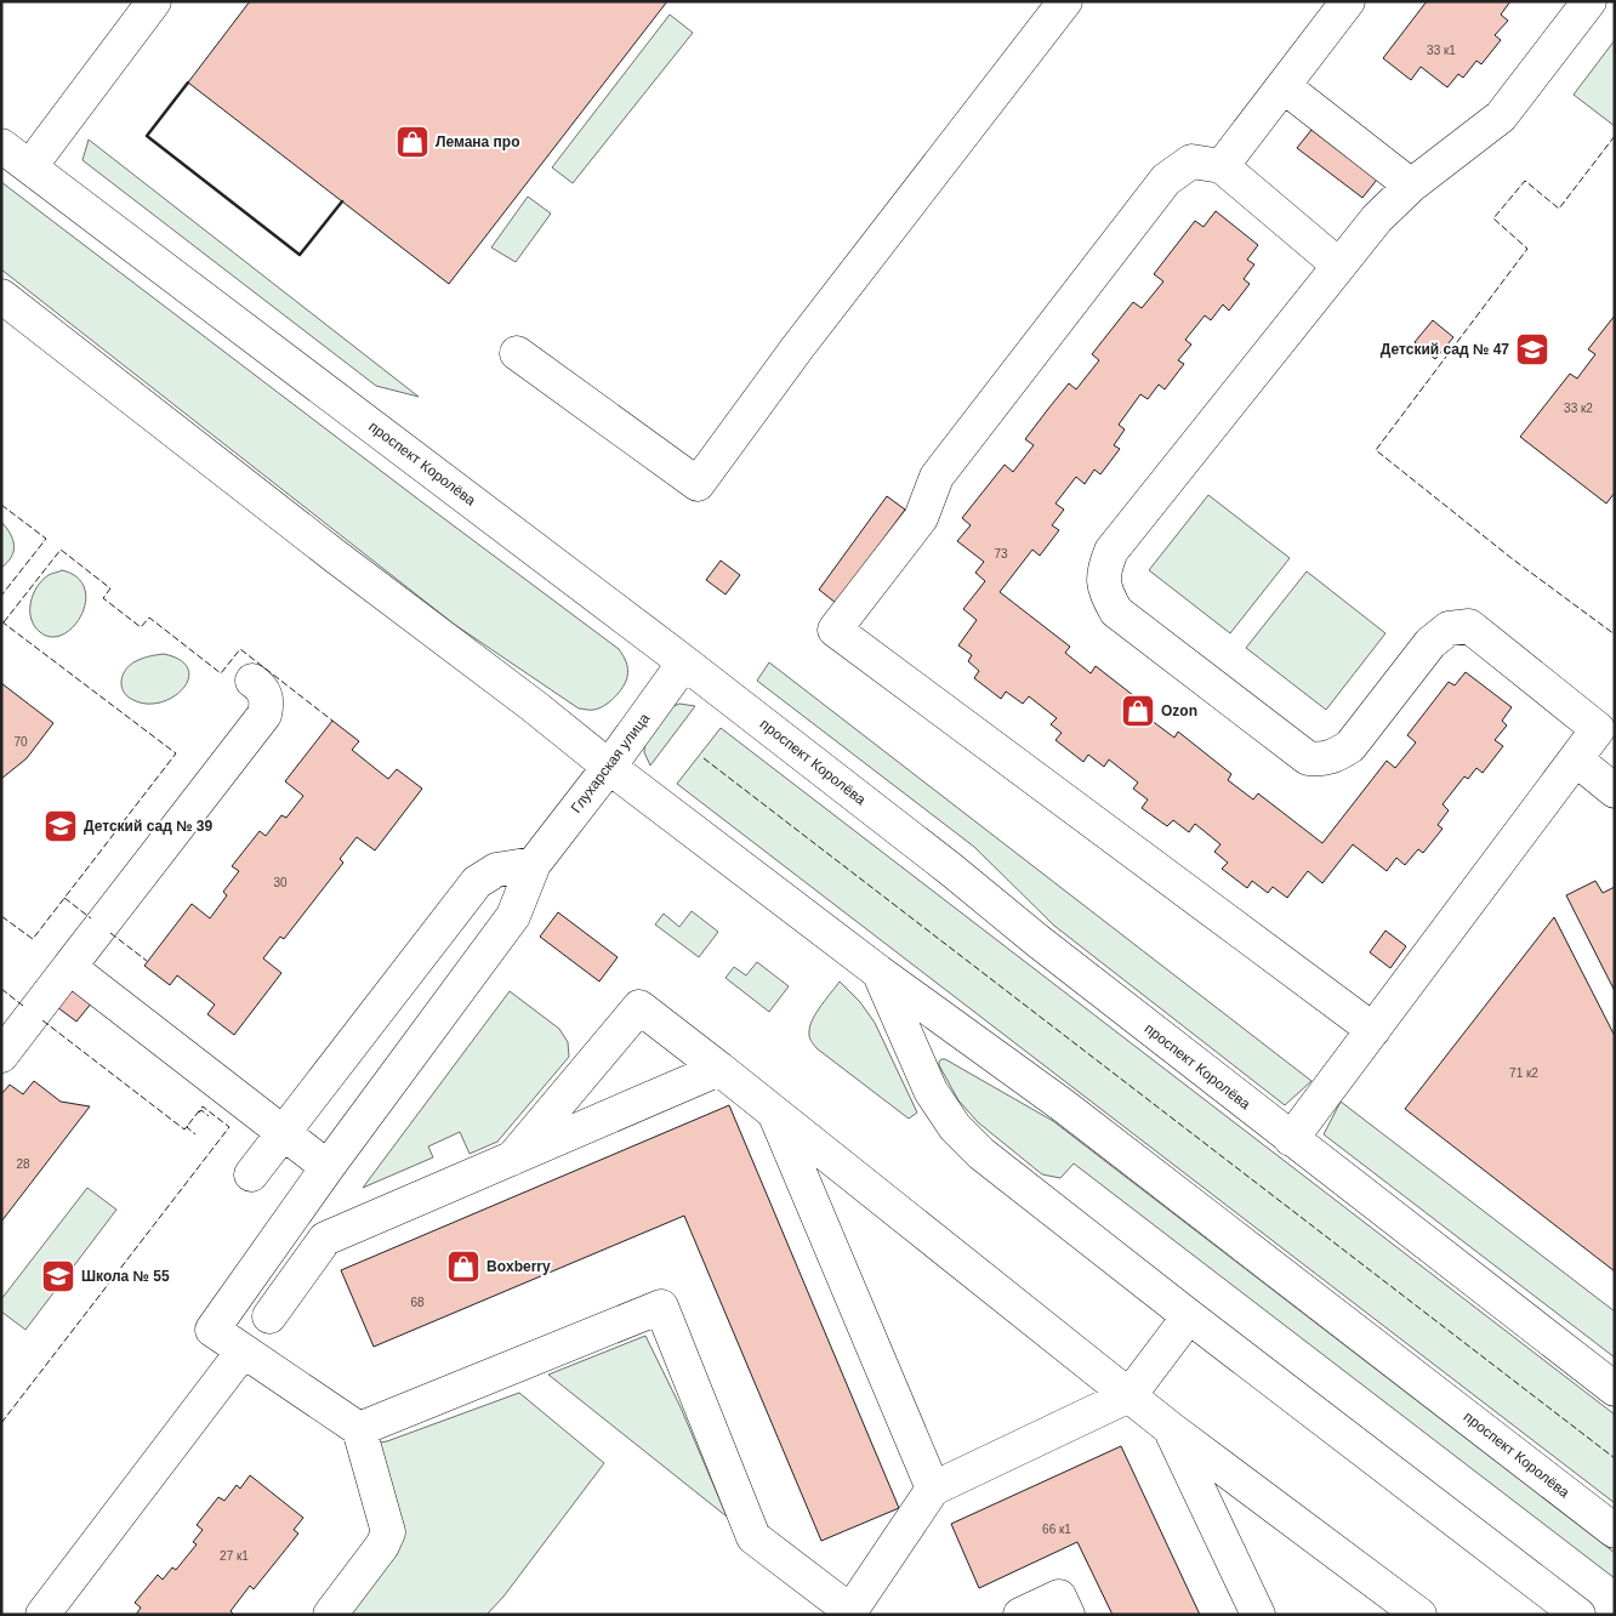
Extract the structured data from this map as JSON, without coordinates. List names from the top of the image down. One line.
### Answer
{"streets":{"street":["проспект Королёва","Глухарская улица"]},"crossings":[["проспект Королёва","Глухарская улица"]],"places":{"shop":["Лемана про","Ozon","Boxberry"],"school or university":["Детский сад № 47","Детский сад № 39","Школа № 55"]},"house_numbers":["33 к1","33 к2","73","70","30","71 к2","28","68","66 к1","27 к1"]}
